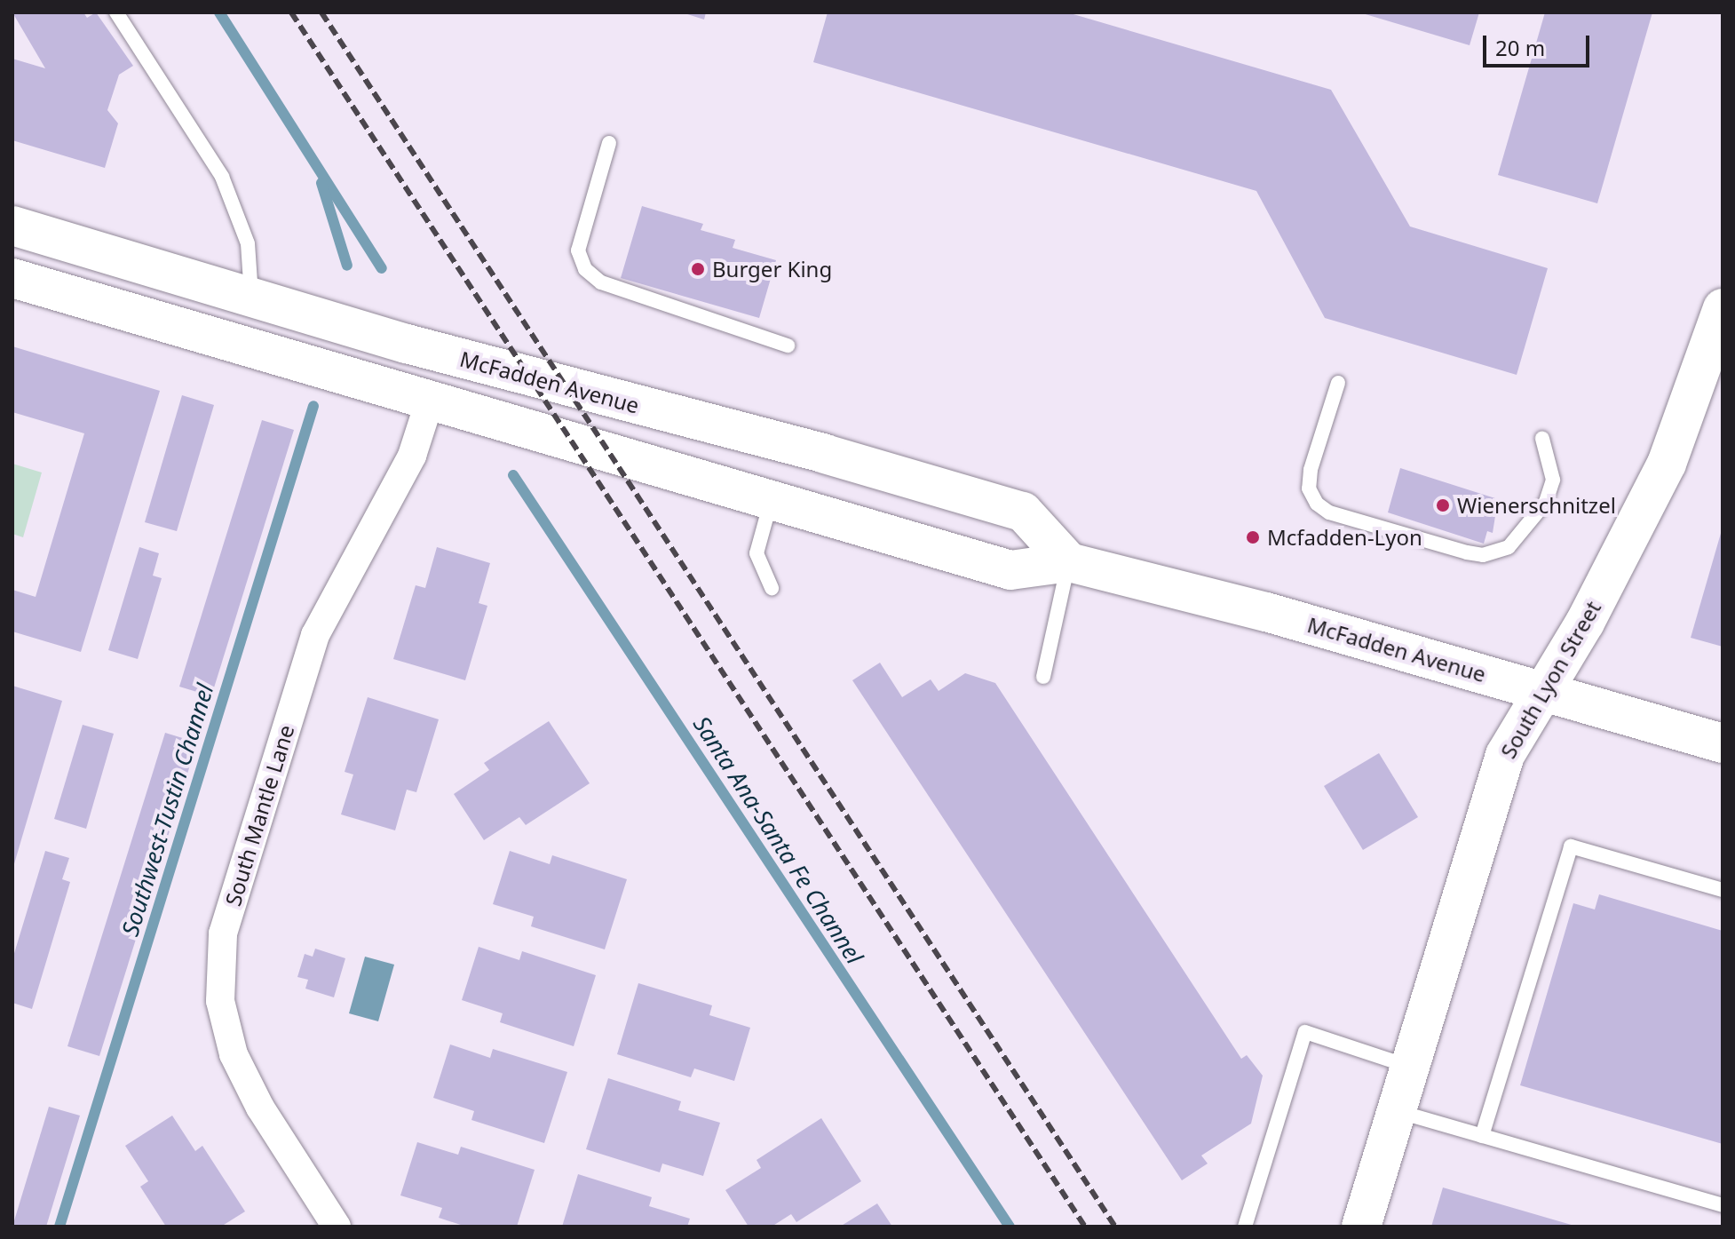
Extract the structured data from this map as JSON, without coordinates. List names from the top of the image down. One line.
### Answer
{"streets":{"main road":["McFadden Avenue","South Lyon Street"],"street":["South Mantle Lane"]},"crossings":[["McFadden Avenue","South Lyon Street"],["McFadden Avenue","South Mantle Lane"]],"water":["Southwest-Tustin Channel","Santa Ana-Santa Fe Channel"],"places":["Burger King","Wienerschnitzel","Mcfadden-Lyon"],"scale_bar":"20 m"}
